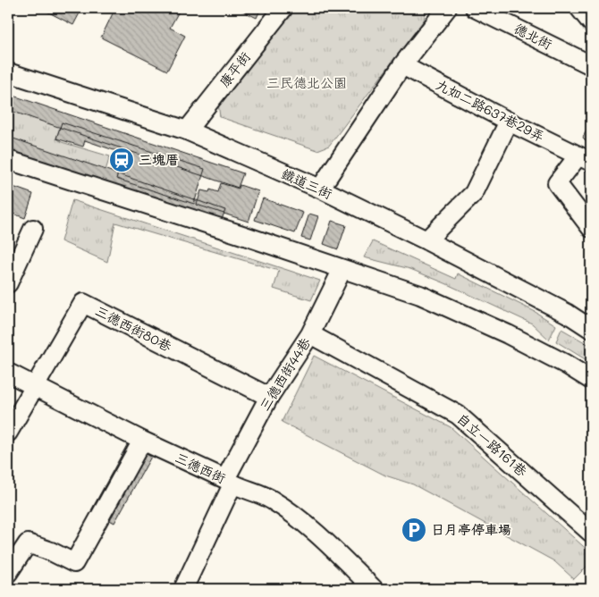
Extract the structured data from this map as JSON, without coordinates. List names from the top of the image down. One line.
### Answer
{"streets":{"street":["德北街","康平街","九如二路637巷29弄","鐵道三街","三德西街80巷","三德西街44巷","自立一路161巷","三德西街"]},"crossings":[["康平街","鐵道三街"],["三德西街80巷","三德西街44巷"],["三德西街80巷","三德西街"],["三德西街44巷","自立一路161巷"],["三德西街44巷","三德西街"]],"parks":["三民德北公園"],"places":{"station":["三塊厝"],"parking":["日月亭停車場"]}}
